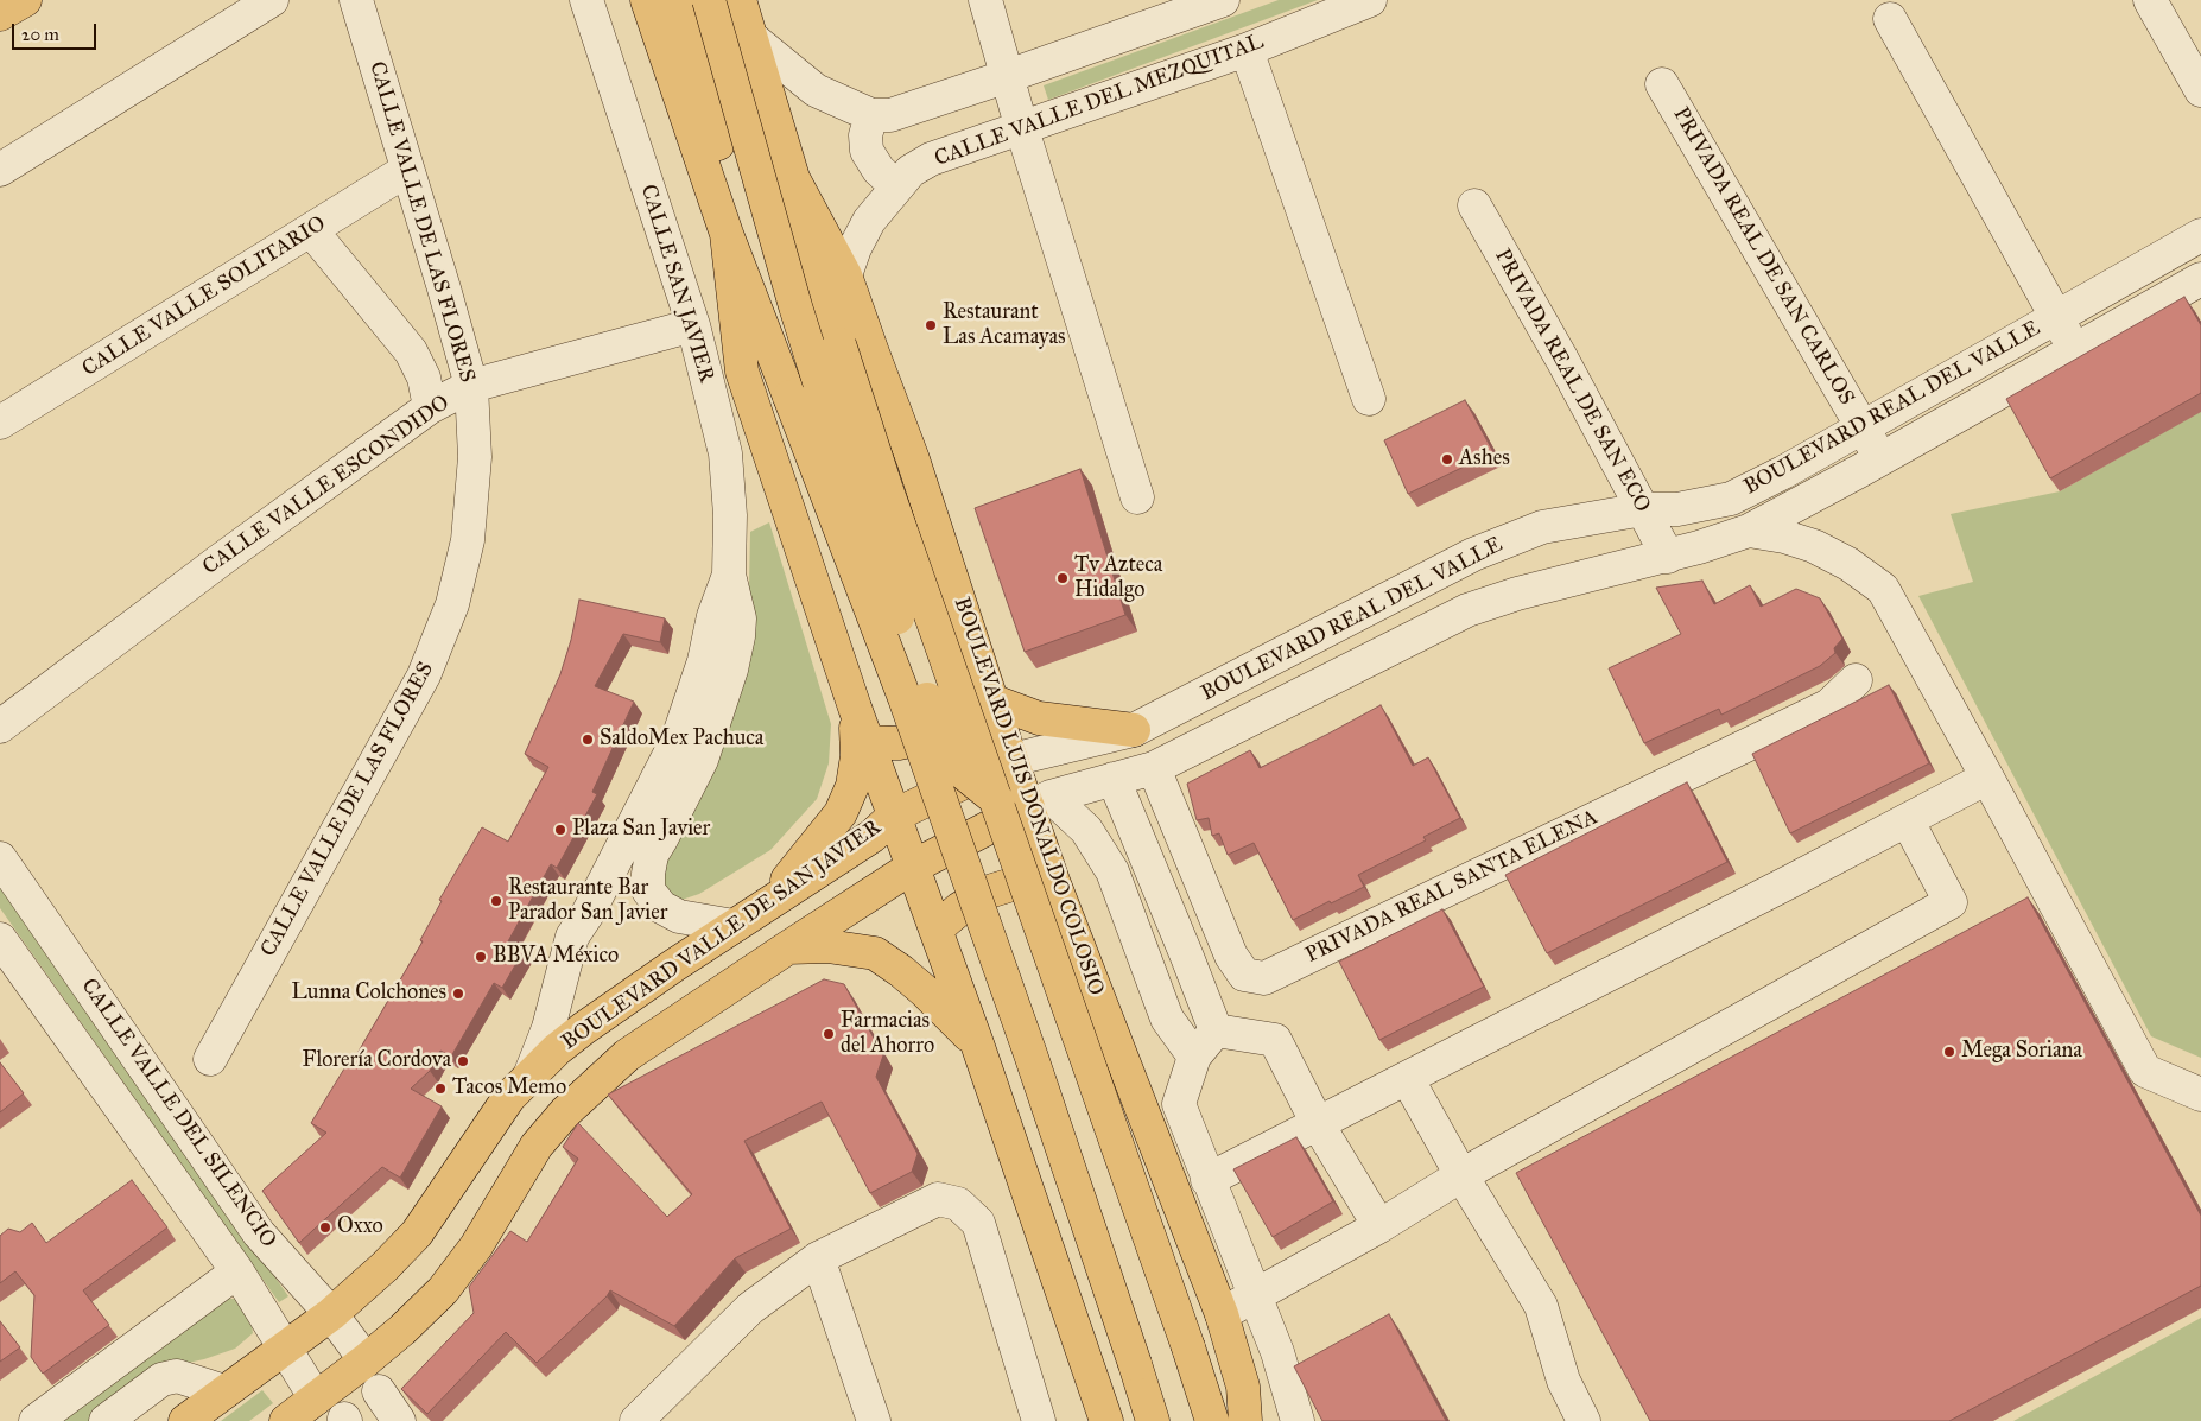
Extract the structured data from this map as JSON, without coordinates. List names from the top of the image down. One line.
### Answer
{"streets":{"main road":["BOULEVARD LUIS DONALDO COLOSIO","BOULEVARD VALLE DE SAN JAVIER"],"street":["CALLE VALLE DEL MEZQUITAL","CALLE VALLE DE LAS FLORES","PRIVADA REAL DE SAN CARLOS","CALLE SAN JAVIER","CALLE VALLE SOLITARIO","PRIVADA REAL DE SAN ECO","BOULEVARD REAL DEL VALLE","CALLE VALLE ESCONDIDO","PRIVADA REAL SANTA ELENA","CALLE VALLE DEL SILENCIO"]},"crossings":[["CALLE VALLE DEL MEZQUITAL","BOULEVARD LUIS DONALDO COLOSIO"],["CALLE VALLE DE LAS FLORES","CALLE VALLE SOLITARIO"],["CALLE VALLE DE LAS FLORES","CALLE VALLE ESCONDIDO"],["PRIVADA REAL DE SAN CARLOS","BOULEVARD REAL DEL VALLE"],["CALLE SAN JAVIER","CALLE VALLE ESCONDIDO"],["CALLE SAN JAVIER","BOULEVARD VALLE DE SAN JAVIER"],["PRIVADA REAL DE SAN ECO","BOULEVARD REAL DEL VALLE"],["BOULEVARD REAL DEL VALLE","BOULEVARD LUIS DONALDO COLOSIO"],["BOULEVARD REAL DEL VALLE","PRIVADA REAL SANTA ELENA"],["BOULEVARD REAL DEL VALLE","BOULEVARD VALLE DE SAN JAVIER"],["BOULEVARD LUIS DONALDO COLOSIO","BOULEVARD VALLE DE SAN JAVIER"],["BOULEVARD VALLE DE SAN JAVIER","CALLE VALLE DEL SILENCIO"]],"places":["Restaurant Las Acamayas","Ashes","Tv Azteca Hidalgo","SaldoMex Pachuca","Plaza San Javier","Restaurante Bar Parador San Javier","BBVA México","Lunna Colchones","Farmacias del Ahorro","Mega Soriana","Florería Cordova","Tacos Memo","Oxxo"],"scale_bar":"20 m"}
